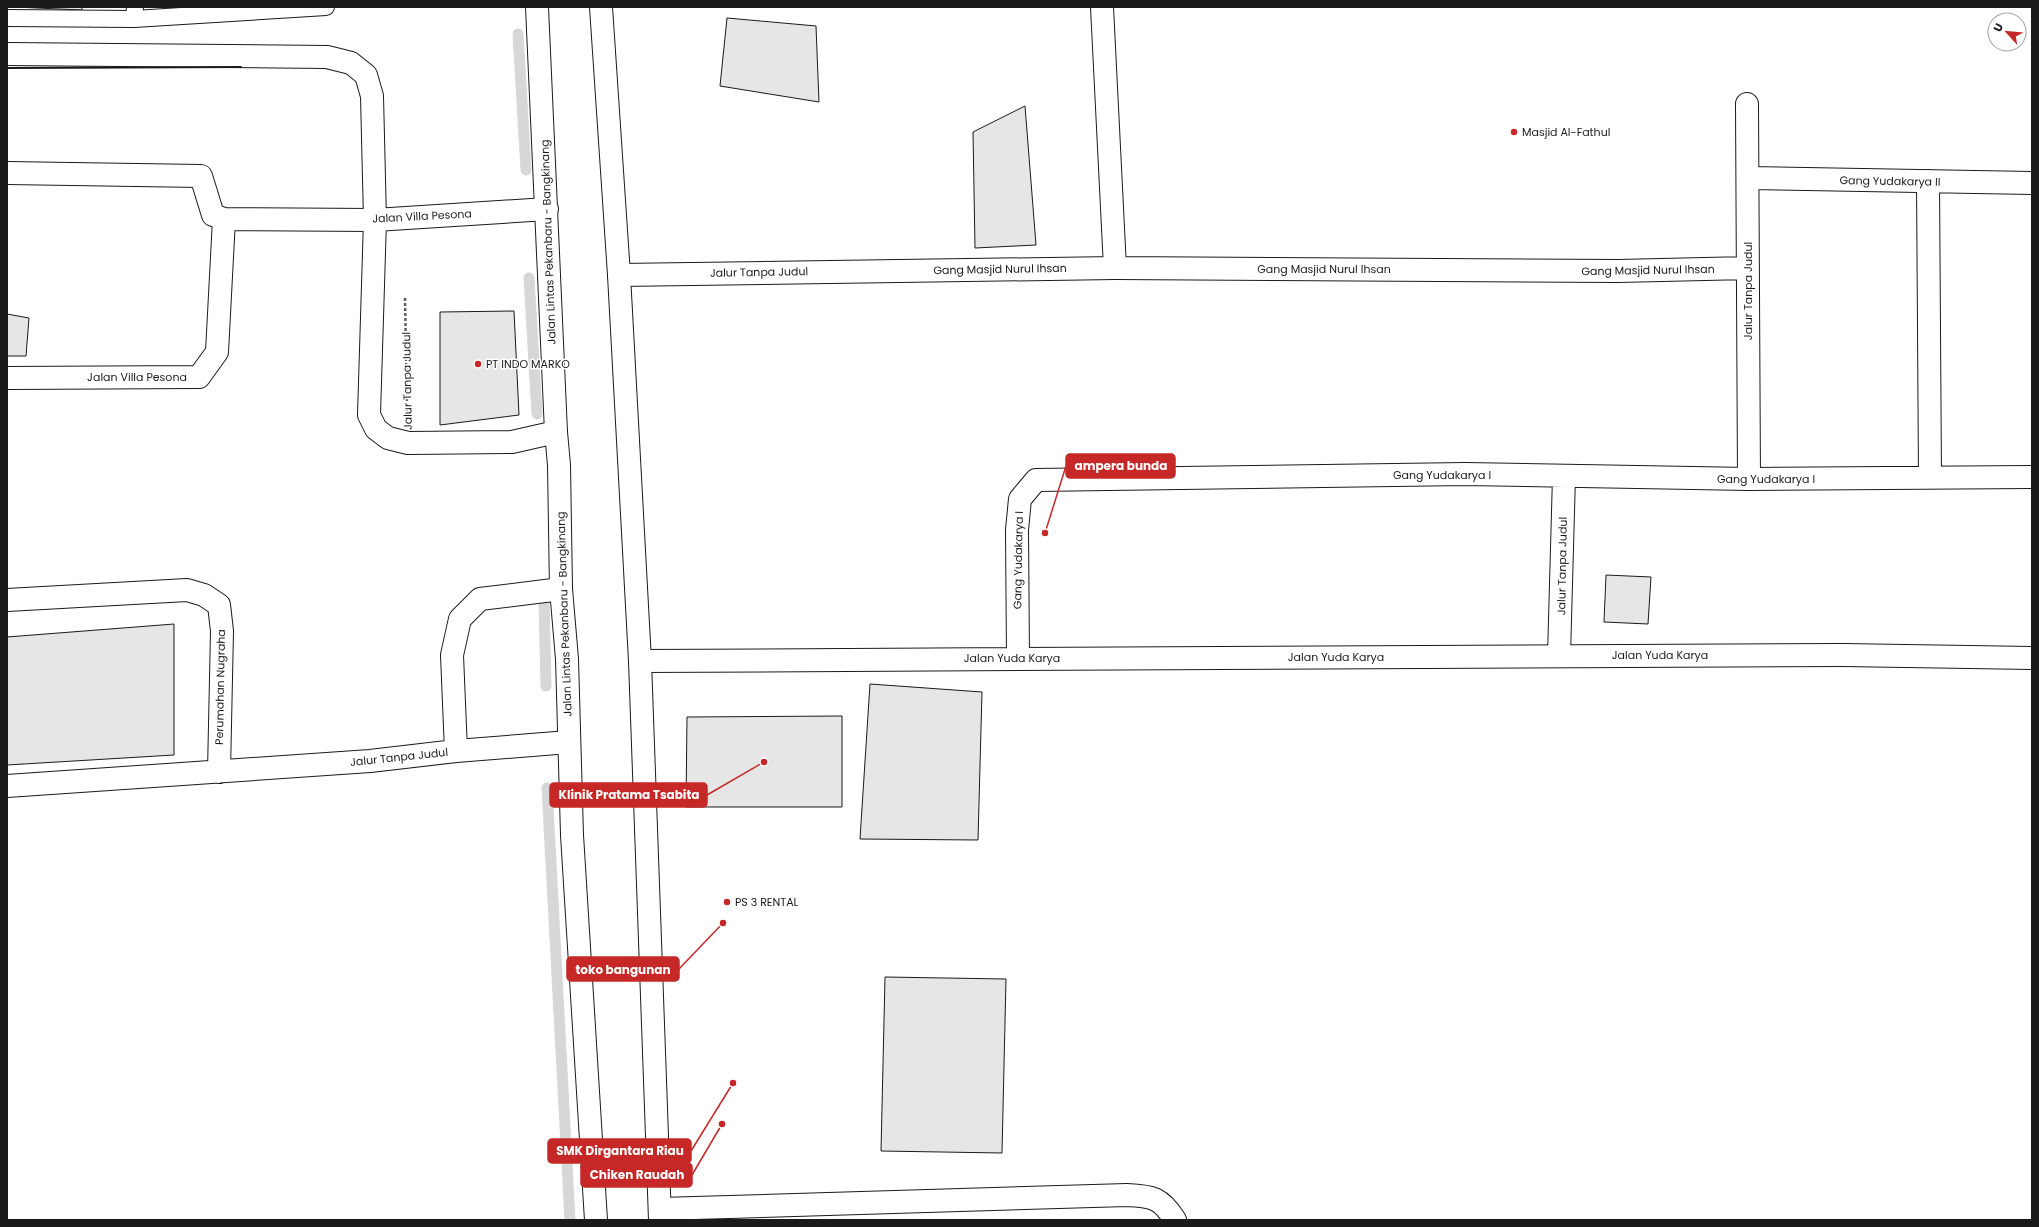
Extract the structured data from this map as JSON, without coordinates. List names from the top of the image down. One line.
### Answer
{"streets":{"main road":["Gang Yudakarya II","Jalan Villa Pesona","Jalan Lintas Pekanbaru - Bangkinang","Gang Masjid Nurul Ihsan","Jalur Tanpa Judul","Gang Yudakarya I","Jalan Yuda Karya","Perumahan Nugraha"]},"crossings":[["Gang Yudakarya II","Jalur Tanpa Judul"],["Jalan Villa Pesona","Jalan Lintas Pekanbaru - Bangkinang"],["Jalan Lintas Pekanbaru - Bangkinang","Jalur Tanpa Judul"],["Gang Masjid Nurul Ihsan","Jalur Tanpa Judul"],["Jalur Tanpa Judul","Gang Yudakarya I"],["Jalur Tanpa Judul","Jalan Yuda Karya"],["Jalur Tanpa Judul","Perumahan Nugraha"],["Gang Yudakarya I","Jalan Yuda Karya"]],"places":["Masjid Al-Fathul","PT INDO MARKO","ampera bunda","Klinik Pratama Tsabita","PS 3 RENTAL","toko bangunan","SMK Dirgantara Riau","Chiken Raudah"],"north":"top left"}
